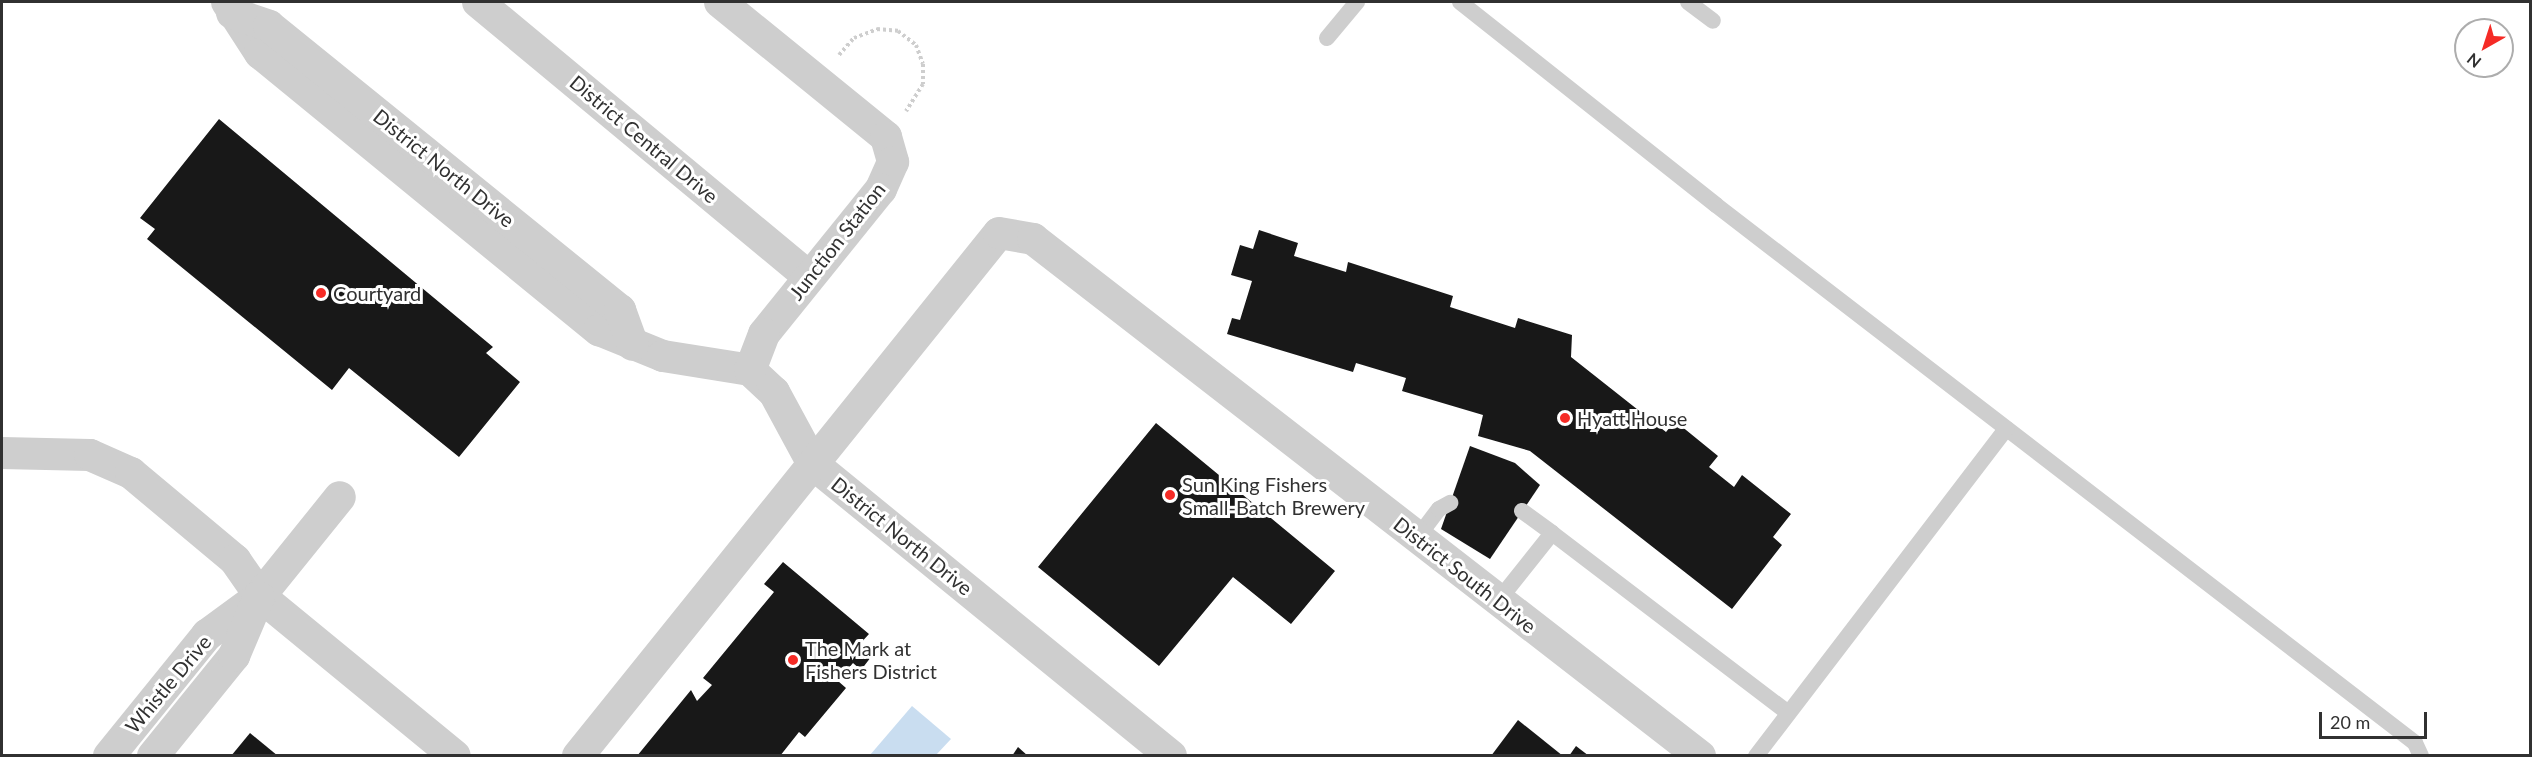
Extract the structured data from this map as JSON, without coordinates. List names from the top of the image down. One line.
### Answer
{"streets":{"street":["District Central Drive","District North Drive","Junction Station","District South Drive","Whistle Drive"]},"crossings":[["District Central Drive","Junction Station"],["District North Drive","Junction Station"],["District North Drive","District South Drive"]],"places":["Courtyard","Hyatt House","Sun King Fishers Small-Batch Brewery","The Mark at Fishers District"],"scale_bar":"20 m","north":"bottom left"}
